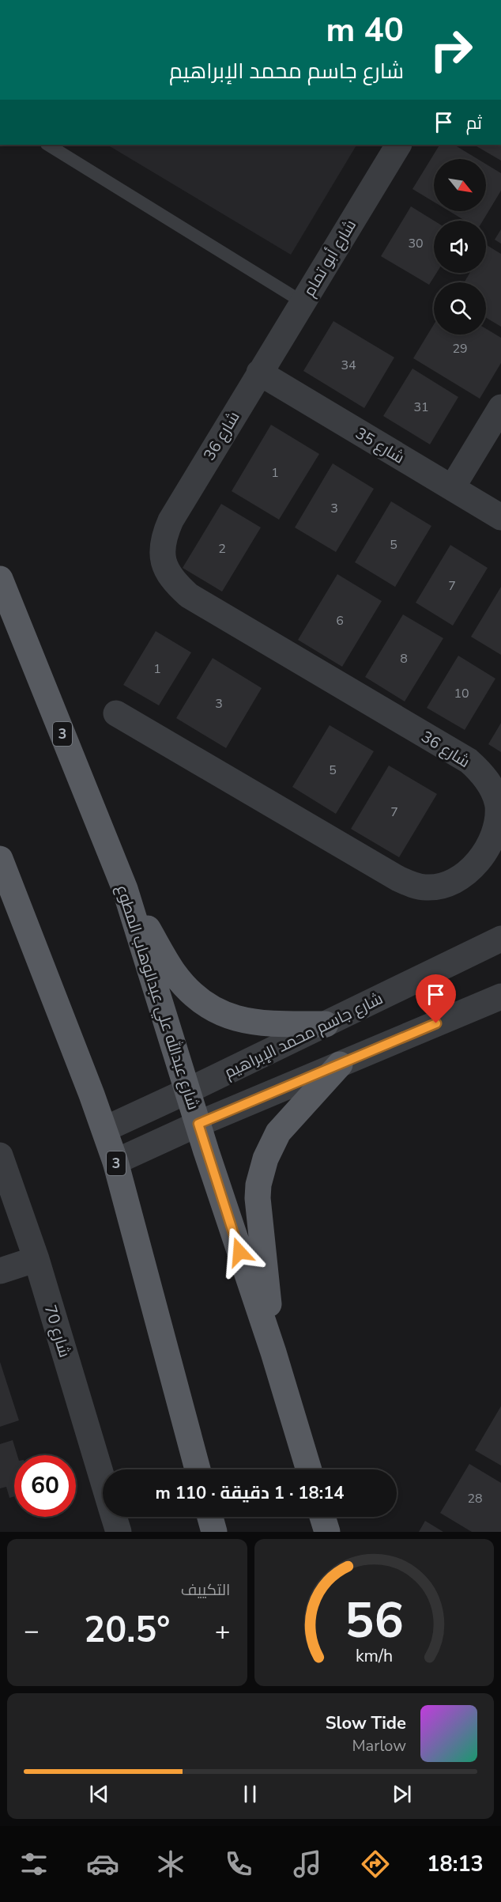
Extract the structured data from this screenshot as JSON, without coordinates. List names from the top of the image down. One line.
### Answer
{"streets":{"main road":["3","شارع عبدالله علي عبدالوهاب المطوع"],"street":["شارع أبو تمام","شارع 36","شارع 35","شارع جاسم محمد الإبراهيم","شارع 70"]},"crossings":[["شارع أبو تمام","شارع 36"],["شارع أبو تمام","شارع 35"],["شارع 36","شارع 35"],["3","شارع جاسم محمد الإبراهيم"],["شارع عبدالله علي عبدالوهاب المطوع","شارع جاسم محمد الإبراهيم"]],"house_numbers":["30","29","34","31","1","3","5","2","7","6","8","1","10","3","5","7","28"],"north":"bottom right","page":{"turn":["40 m","شارع جاسم محمد الإبراهيم"],"then":"ثم","limit":"60","trip":"18:14 · 1 دقيقة · 110 m","tile":"التكييف","heat":["−","20.5°","+"],"song":["Slow Tide","Marlow"],"tabs":"18:13","gauge":["56","km/h"]}}
